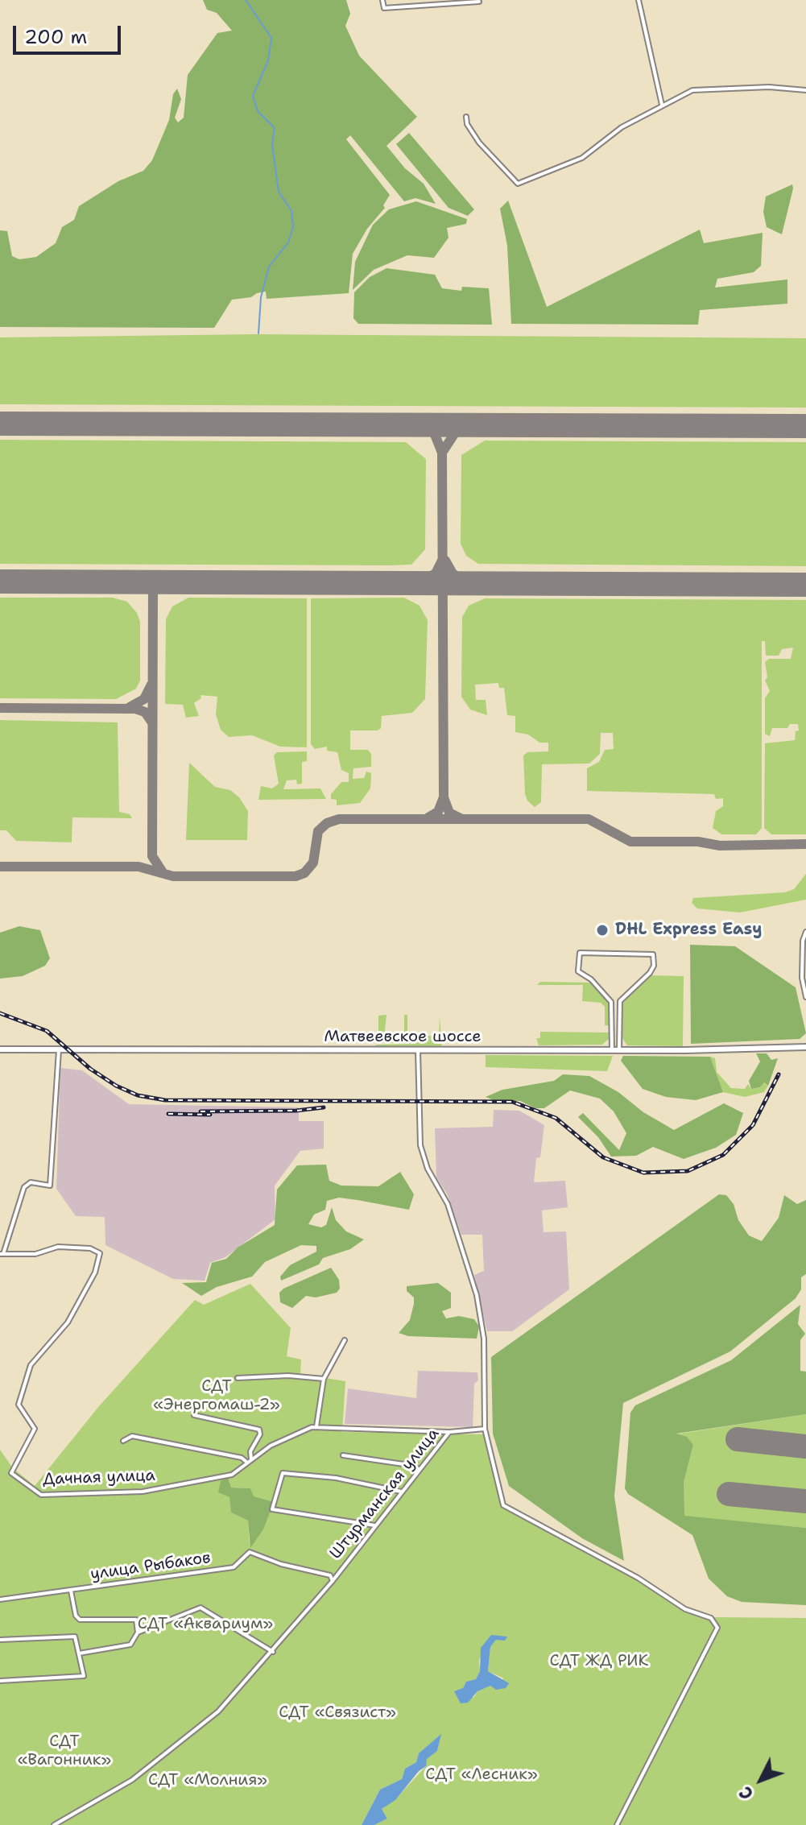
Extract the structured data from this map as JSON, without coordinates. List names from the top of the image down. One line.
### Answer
{"streets":{"main road":["Матвеевское шоссе"],"street":["Дачная улица","Штурманская улица","улица Рыбаков"]},"crossings":[["Дачная улица","Штурманская улица"],["Штурманская улица","улица Рыбаков"]],"parks":["СДТ «Энергомаш-2»","СДТ «Аквариум»","СДТ ЖД РИК","СДТ «Связист»","СДТ «Вагонник»","СДТ «Лесник»","СДТ «Молния»"],"places":["DHL Express Easy"],"scale_bar":"200 m","north":"bottom left"}
